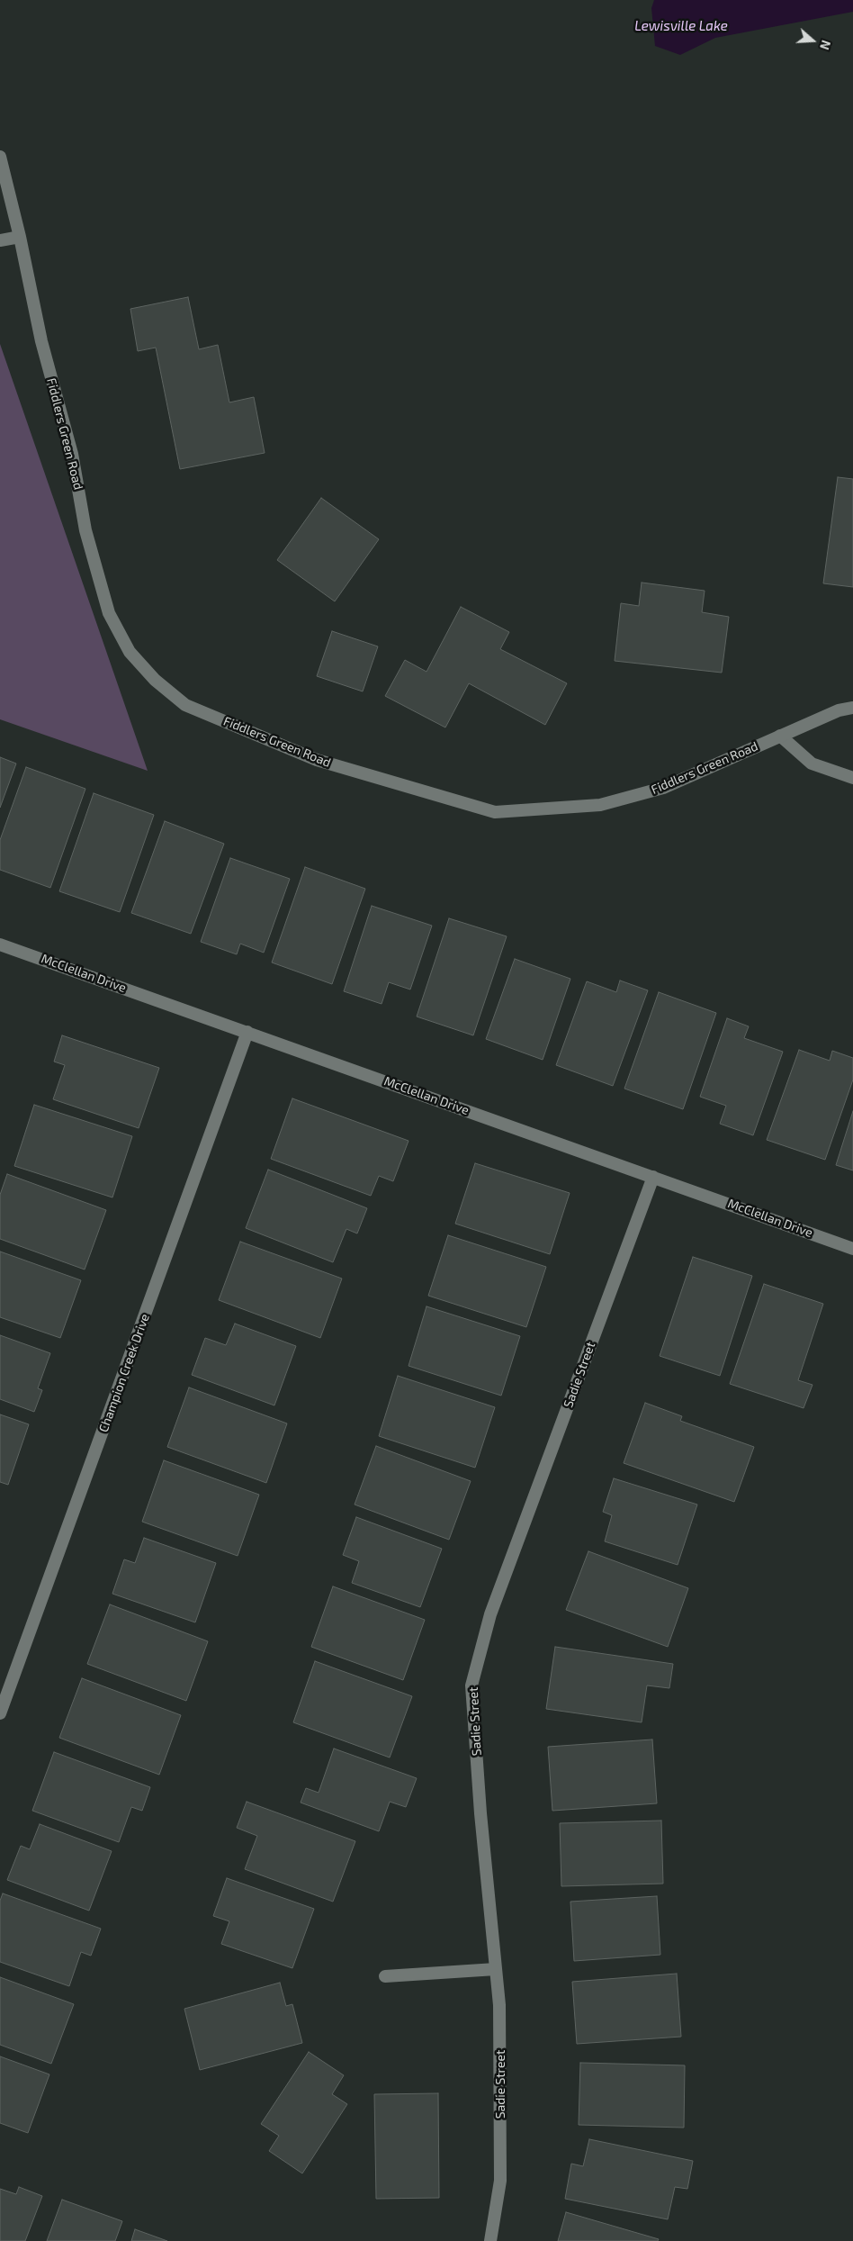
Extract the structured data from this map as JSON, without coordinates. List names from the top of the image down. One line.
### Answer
{"streets":{"street":["Fiddlers Green Road","McClellan Drive","Champion Creek Drive","Sadie Street"]},"crossings":[["McClellan Drive","Champion Creek Drive"],["McClellan Drive","Sadie Street"]],"water":["Lewisville Lake"],"north":"right"}
